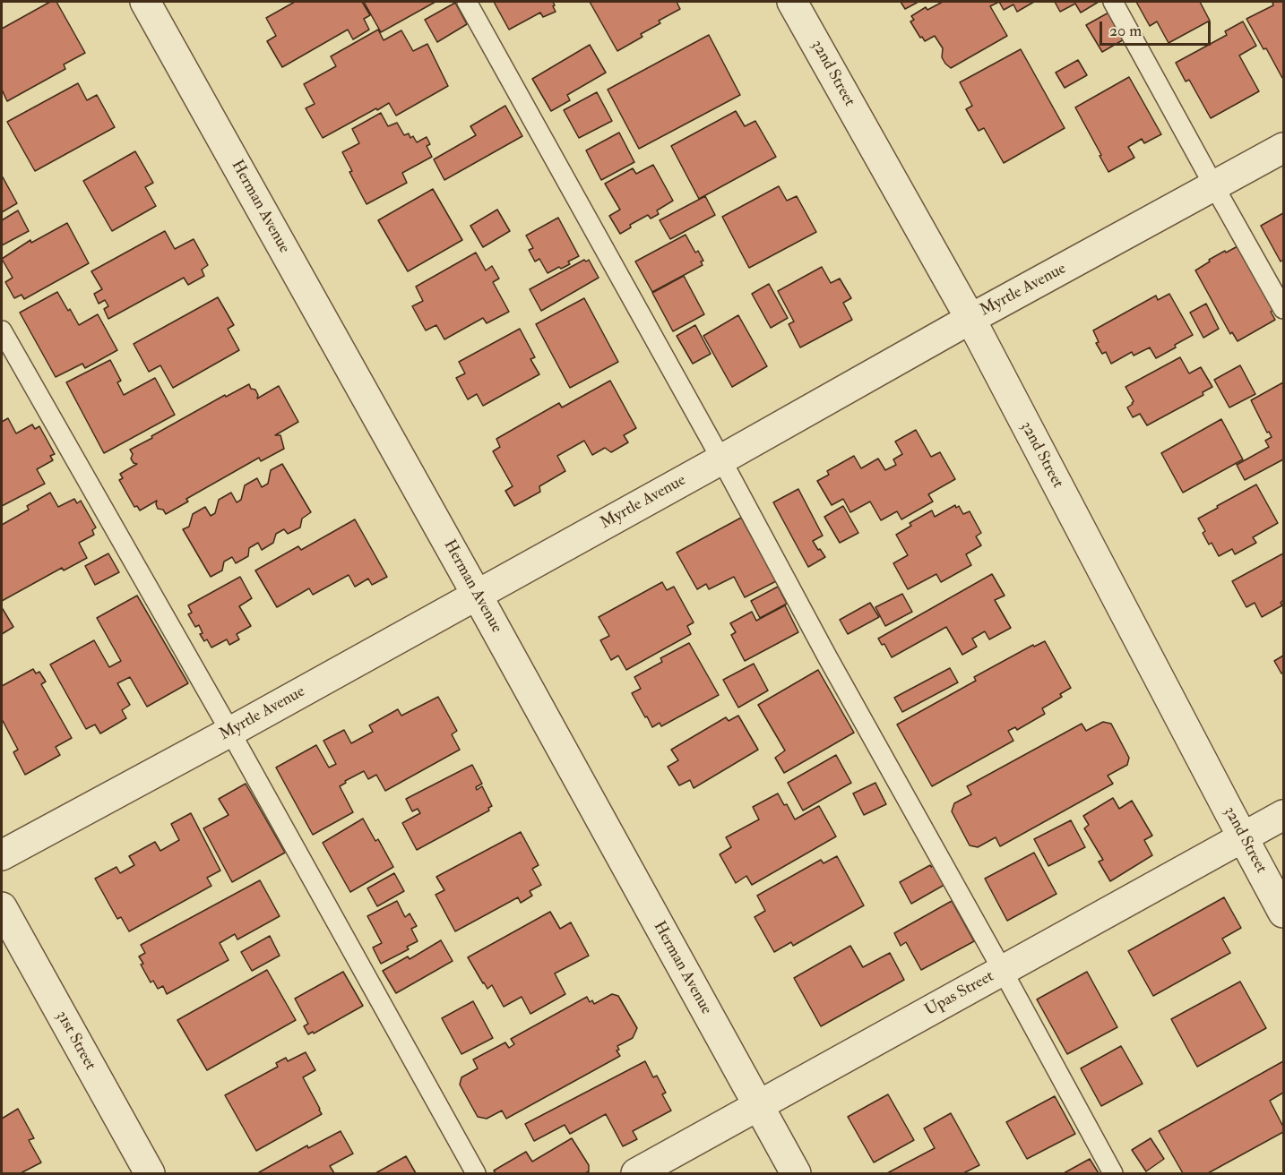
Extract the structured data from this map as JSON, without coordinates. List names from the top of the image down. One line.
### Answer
{"streets":{"street":["32nd Street","Herman Avenue","Myrtle Avenue","Upas Street","31st Street"]},"crossings":[["32nd Street","Myrtle Avenue"],["32nd Street","Upas Street"],["Herman Avenue","Myrtle Avenue"],["Herman Avenue","Upas Street"]],"scale_bar":"20 m"}
